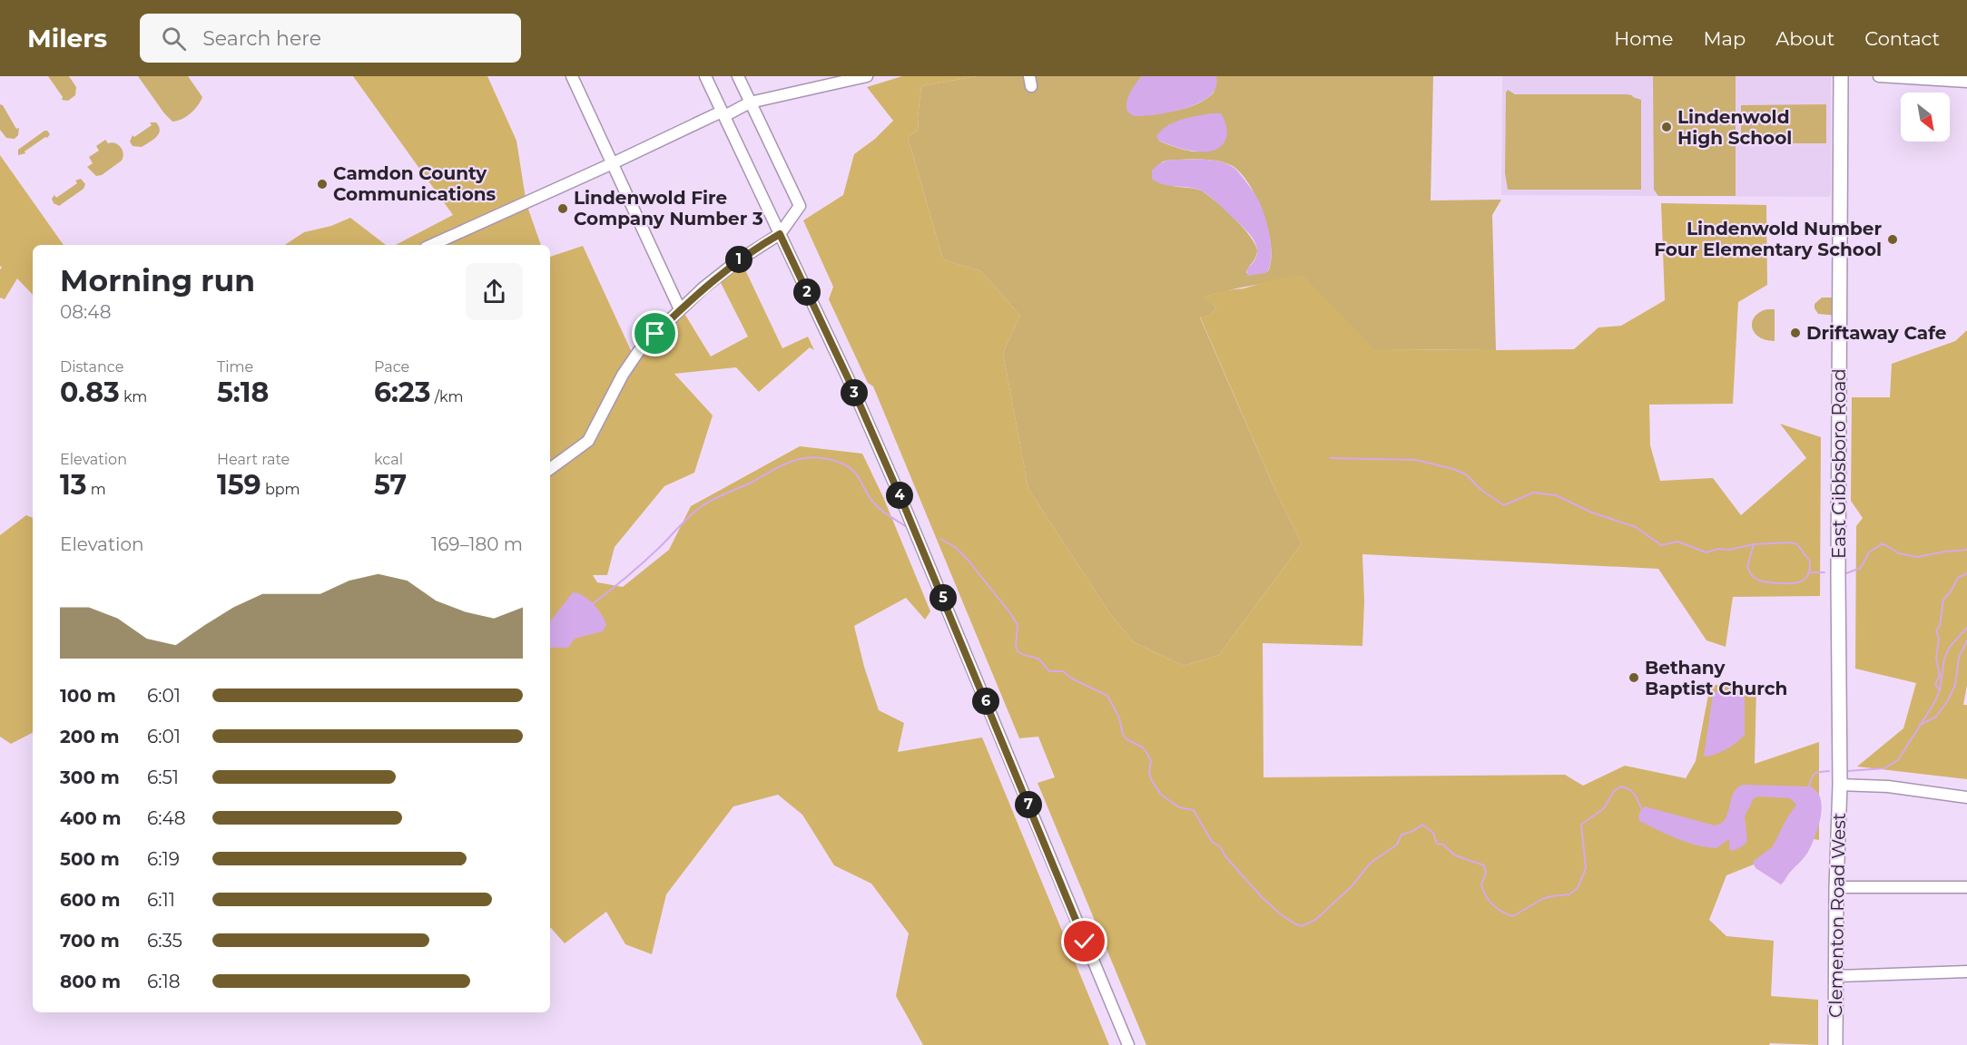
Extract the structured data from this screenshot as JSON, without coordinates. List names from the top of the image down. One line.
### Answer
{"streets":{"main road":["East Gibbsboro Road","Clementon Road West"]},"crossings":[["East Gibbsboro Road","Clementon Road West"]],"places":["Lindenwold High School","Camdon County Communications","Lindenwold Fire Company Number 3","Lindenwold Number Four Elementary School","Driftaway Cafe","Bethany Baptist Church"],"north":"bottom right","page":{"header":"Milers","search":"Search here","nav":["Home","Map","About","Contact"],"heading":["Morning run","08:48"],"pins":["1","2","3","4","5","6","7"],"stats":[["Distance","0.83 km"],["Time","5:18"],["Pace","6:23 /km"],["Elevation","13 m"],["Heart rate","159 bpm"],["kcal","57"]],"chart":["Elevation","169–180 m"],"list":[{"name":"100 m","note":"6:01"},{"name":"200 m","note":"6:01"},{"name":"300 m","note":"6:51"},{"name":"400 m","note":"6:48"},{"name":"500 m","note":"6:19"},{"name":"600 m","note":"6:11"},{"name":"700 m","note":"6:35"},{"name":"800 m","note":"6:18"}]}}
